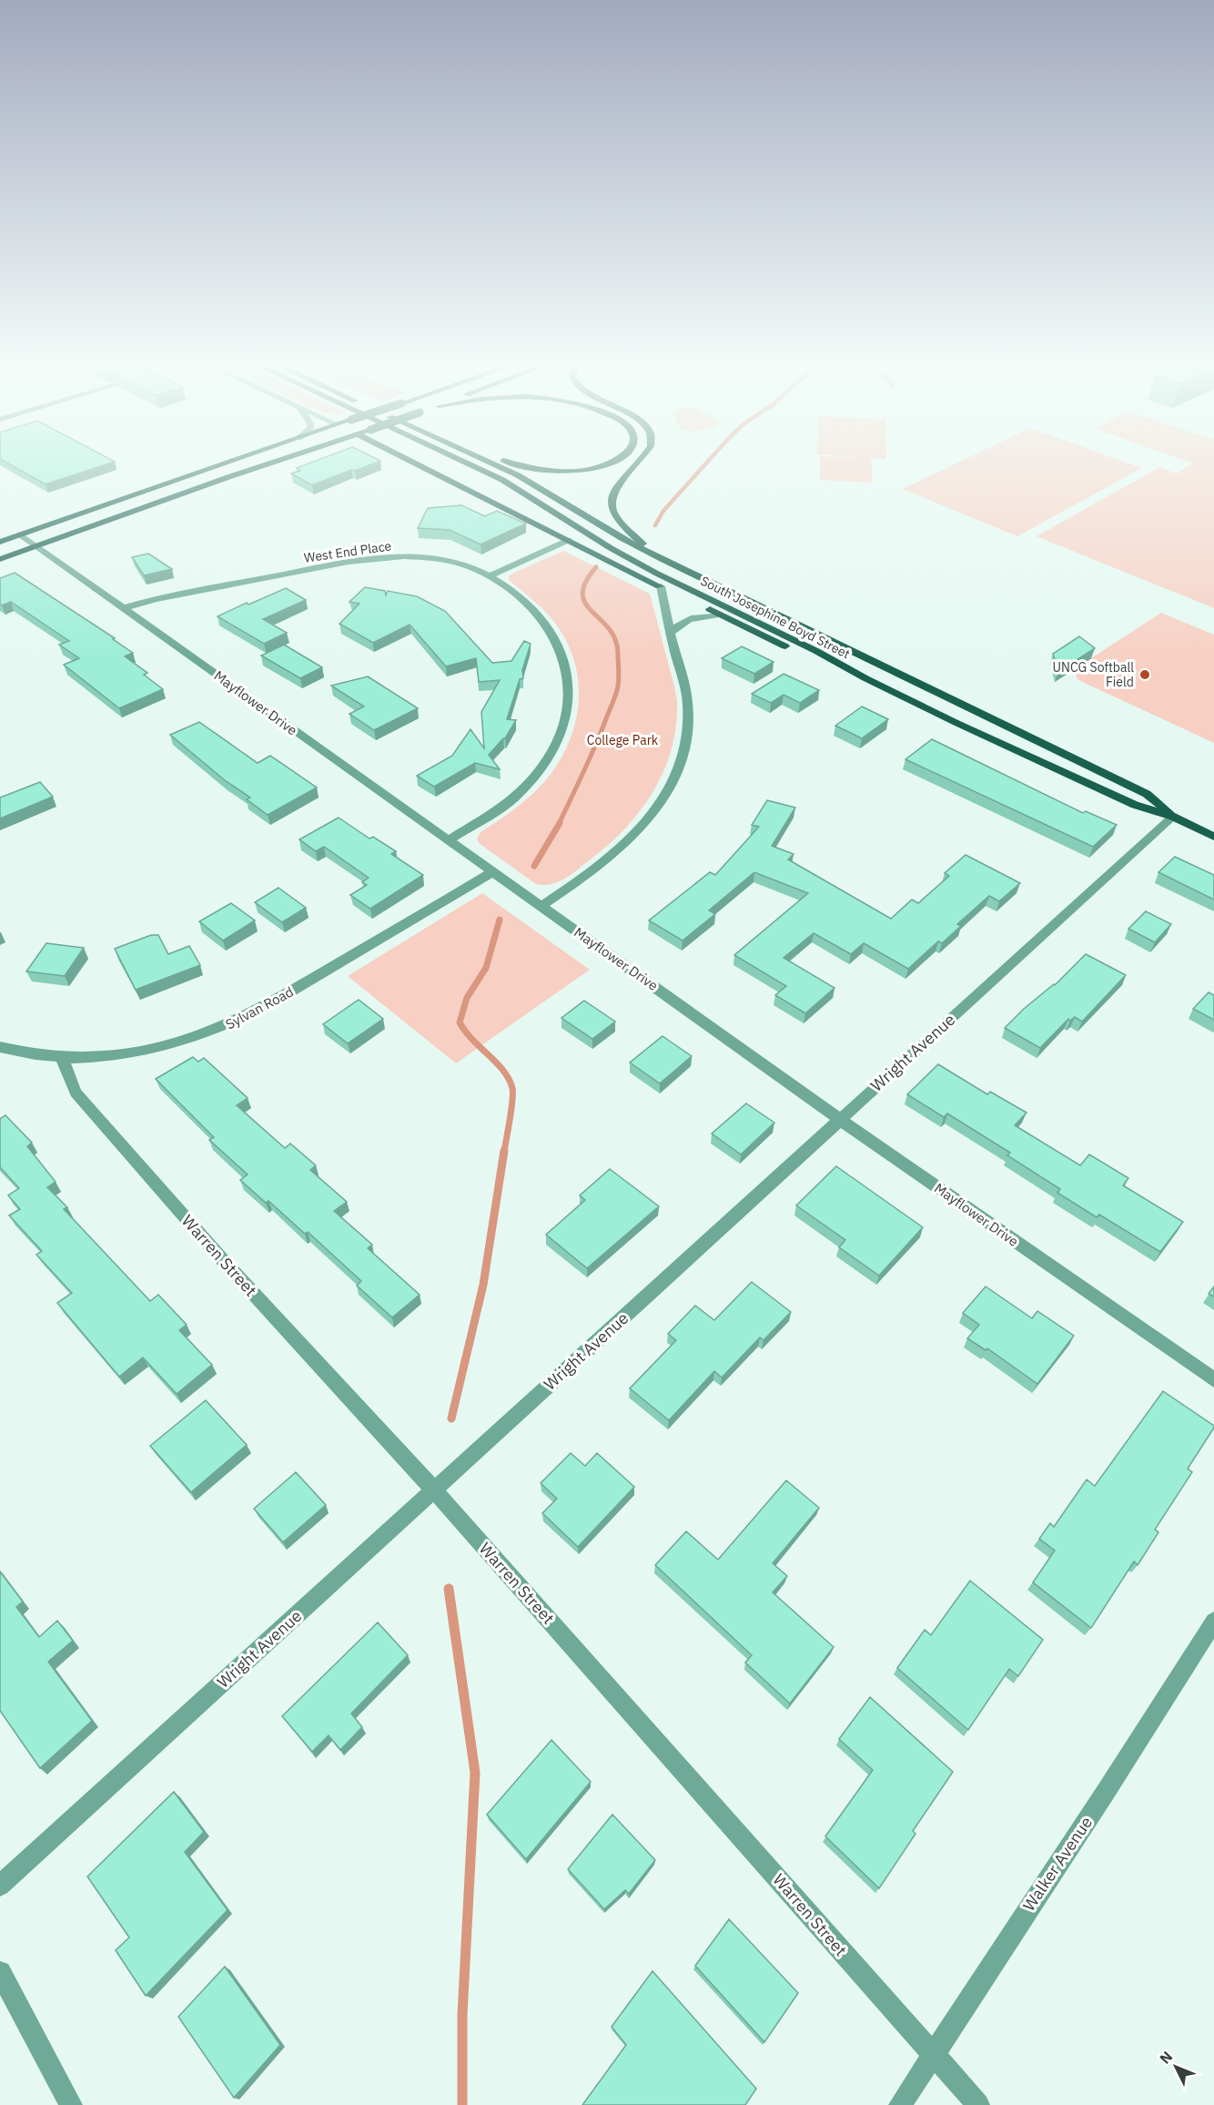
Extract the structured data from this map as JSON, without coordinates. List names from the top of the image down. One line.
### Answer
{"streets":{"main road":["South Josephine Boyd Street"],"street":["West End Place","Mayflower Drive","Sylvan Road","Wright Avenue","Warren Street","Walker Avenue"]},"crossings":[["West End Place","Mayflower Drive"],["South Josephine Boyd Street","Wright Avenue"],["Mayflower Drive","Sylvan Road"],["Mayflower Drive","Wright Avenue"],["Sylvan Road","Warren Street"],["Wright Avenue","Warren Street"],["Warren Street","Walker Avenue"]],"parks":["College Park"],"places":["UNCG Softball Field"],"north":"top left"}
